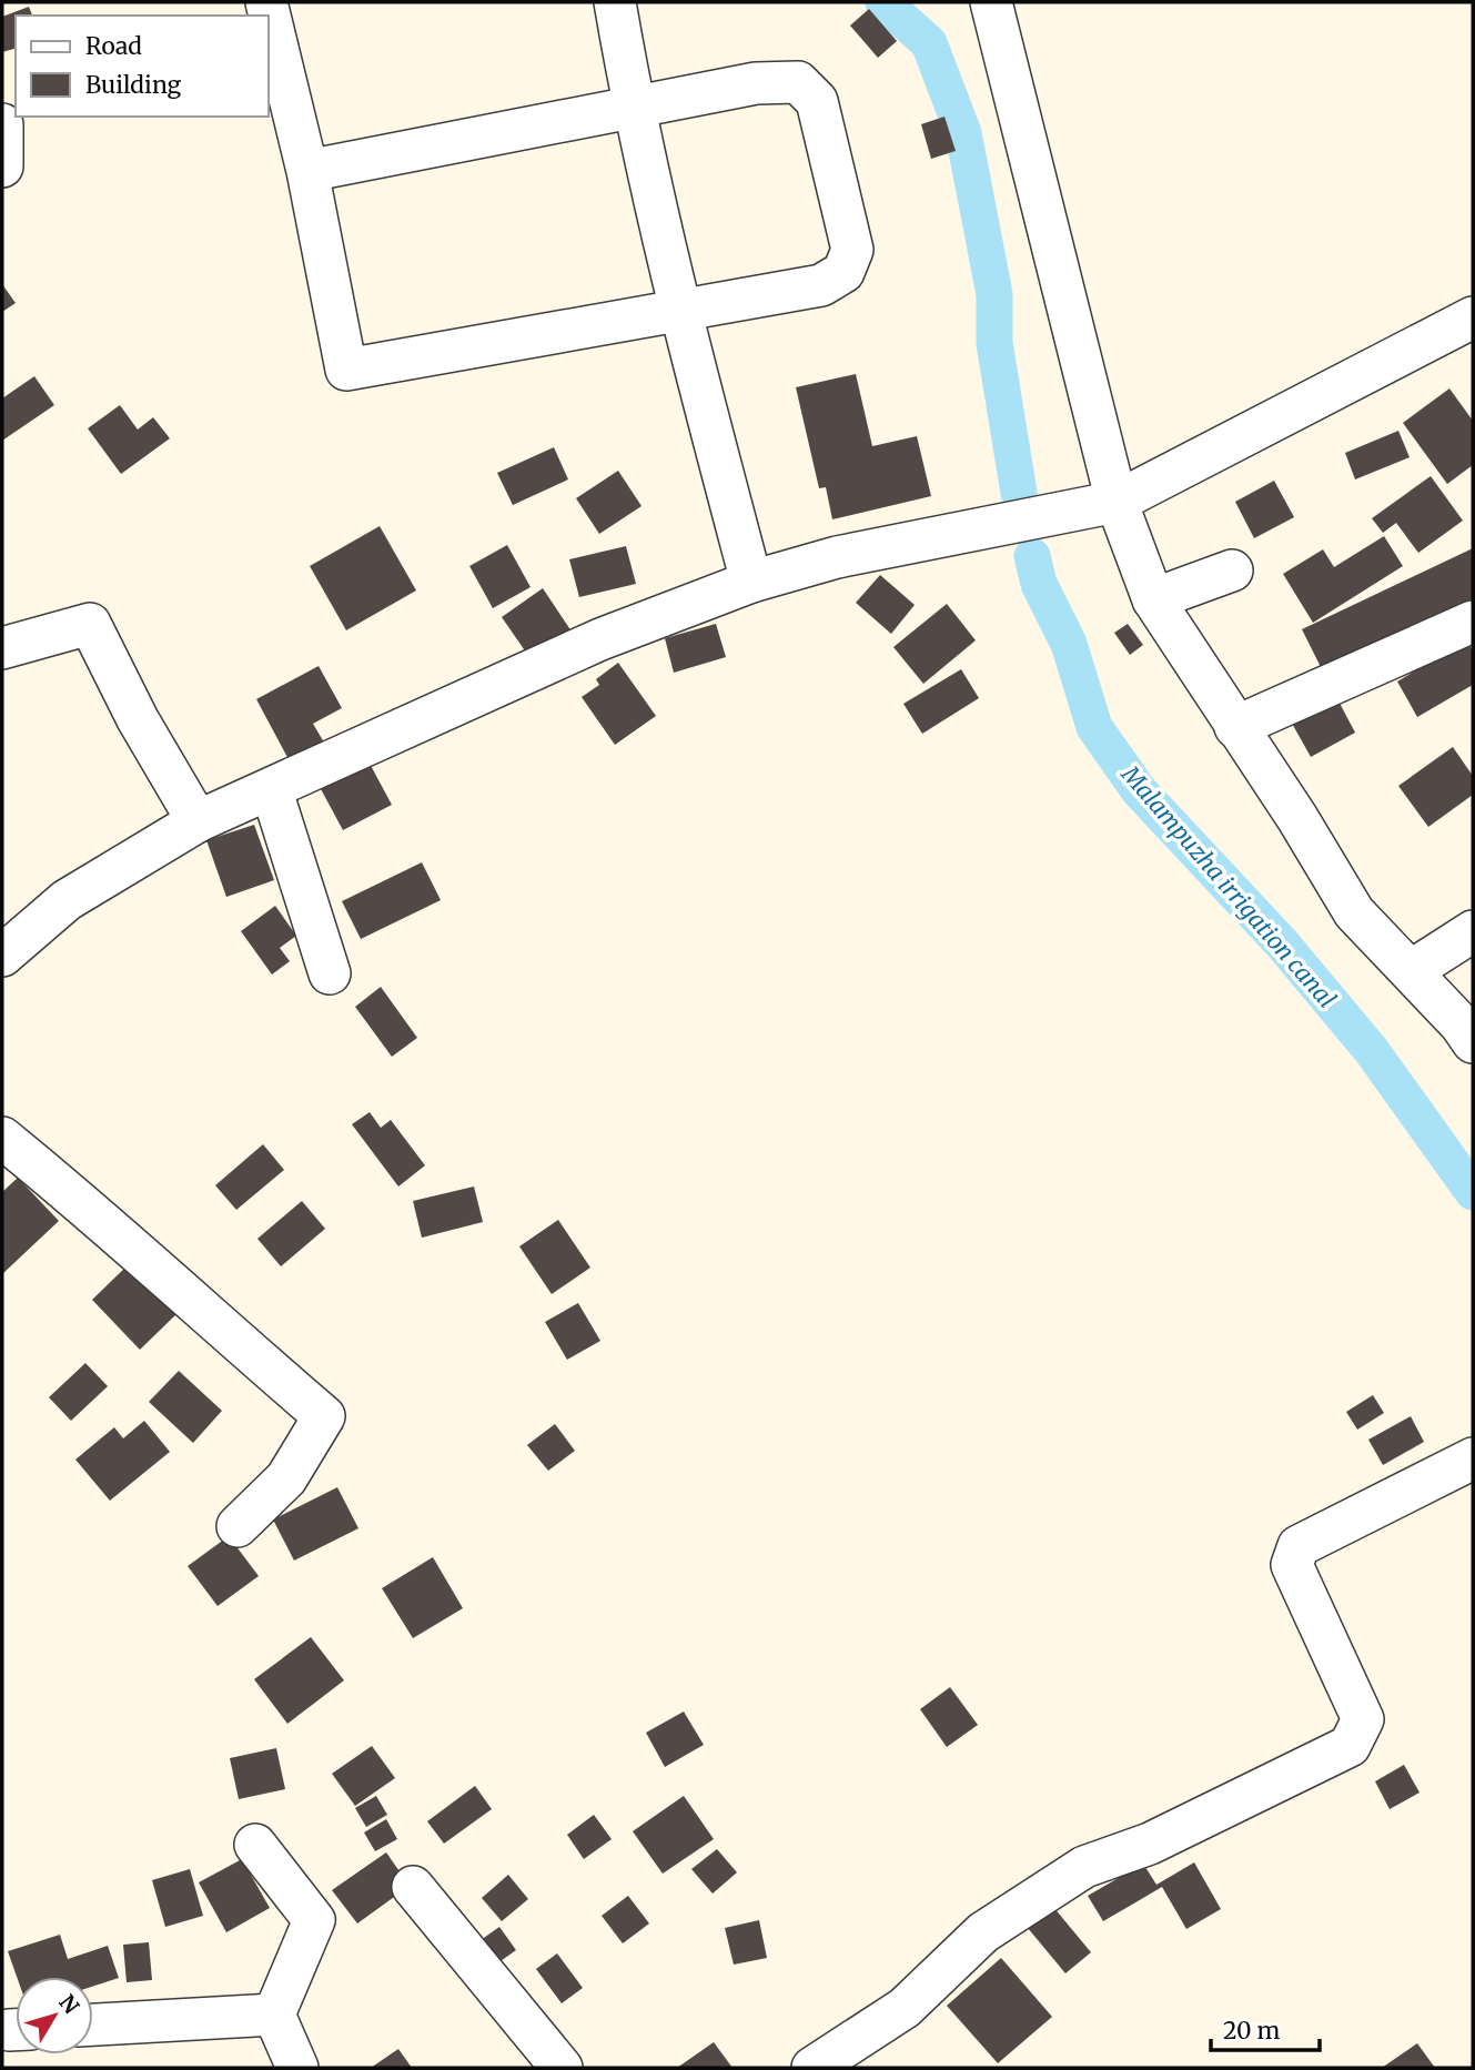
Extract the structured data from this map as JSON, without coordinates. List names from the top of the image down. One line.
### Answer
{"water":["Malampuzha irrigation canal"],"legend":["Road","Building"],"scale_bar":"20 m","north":"top right"}
